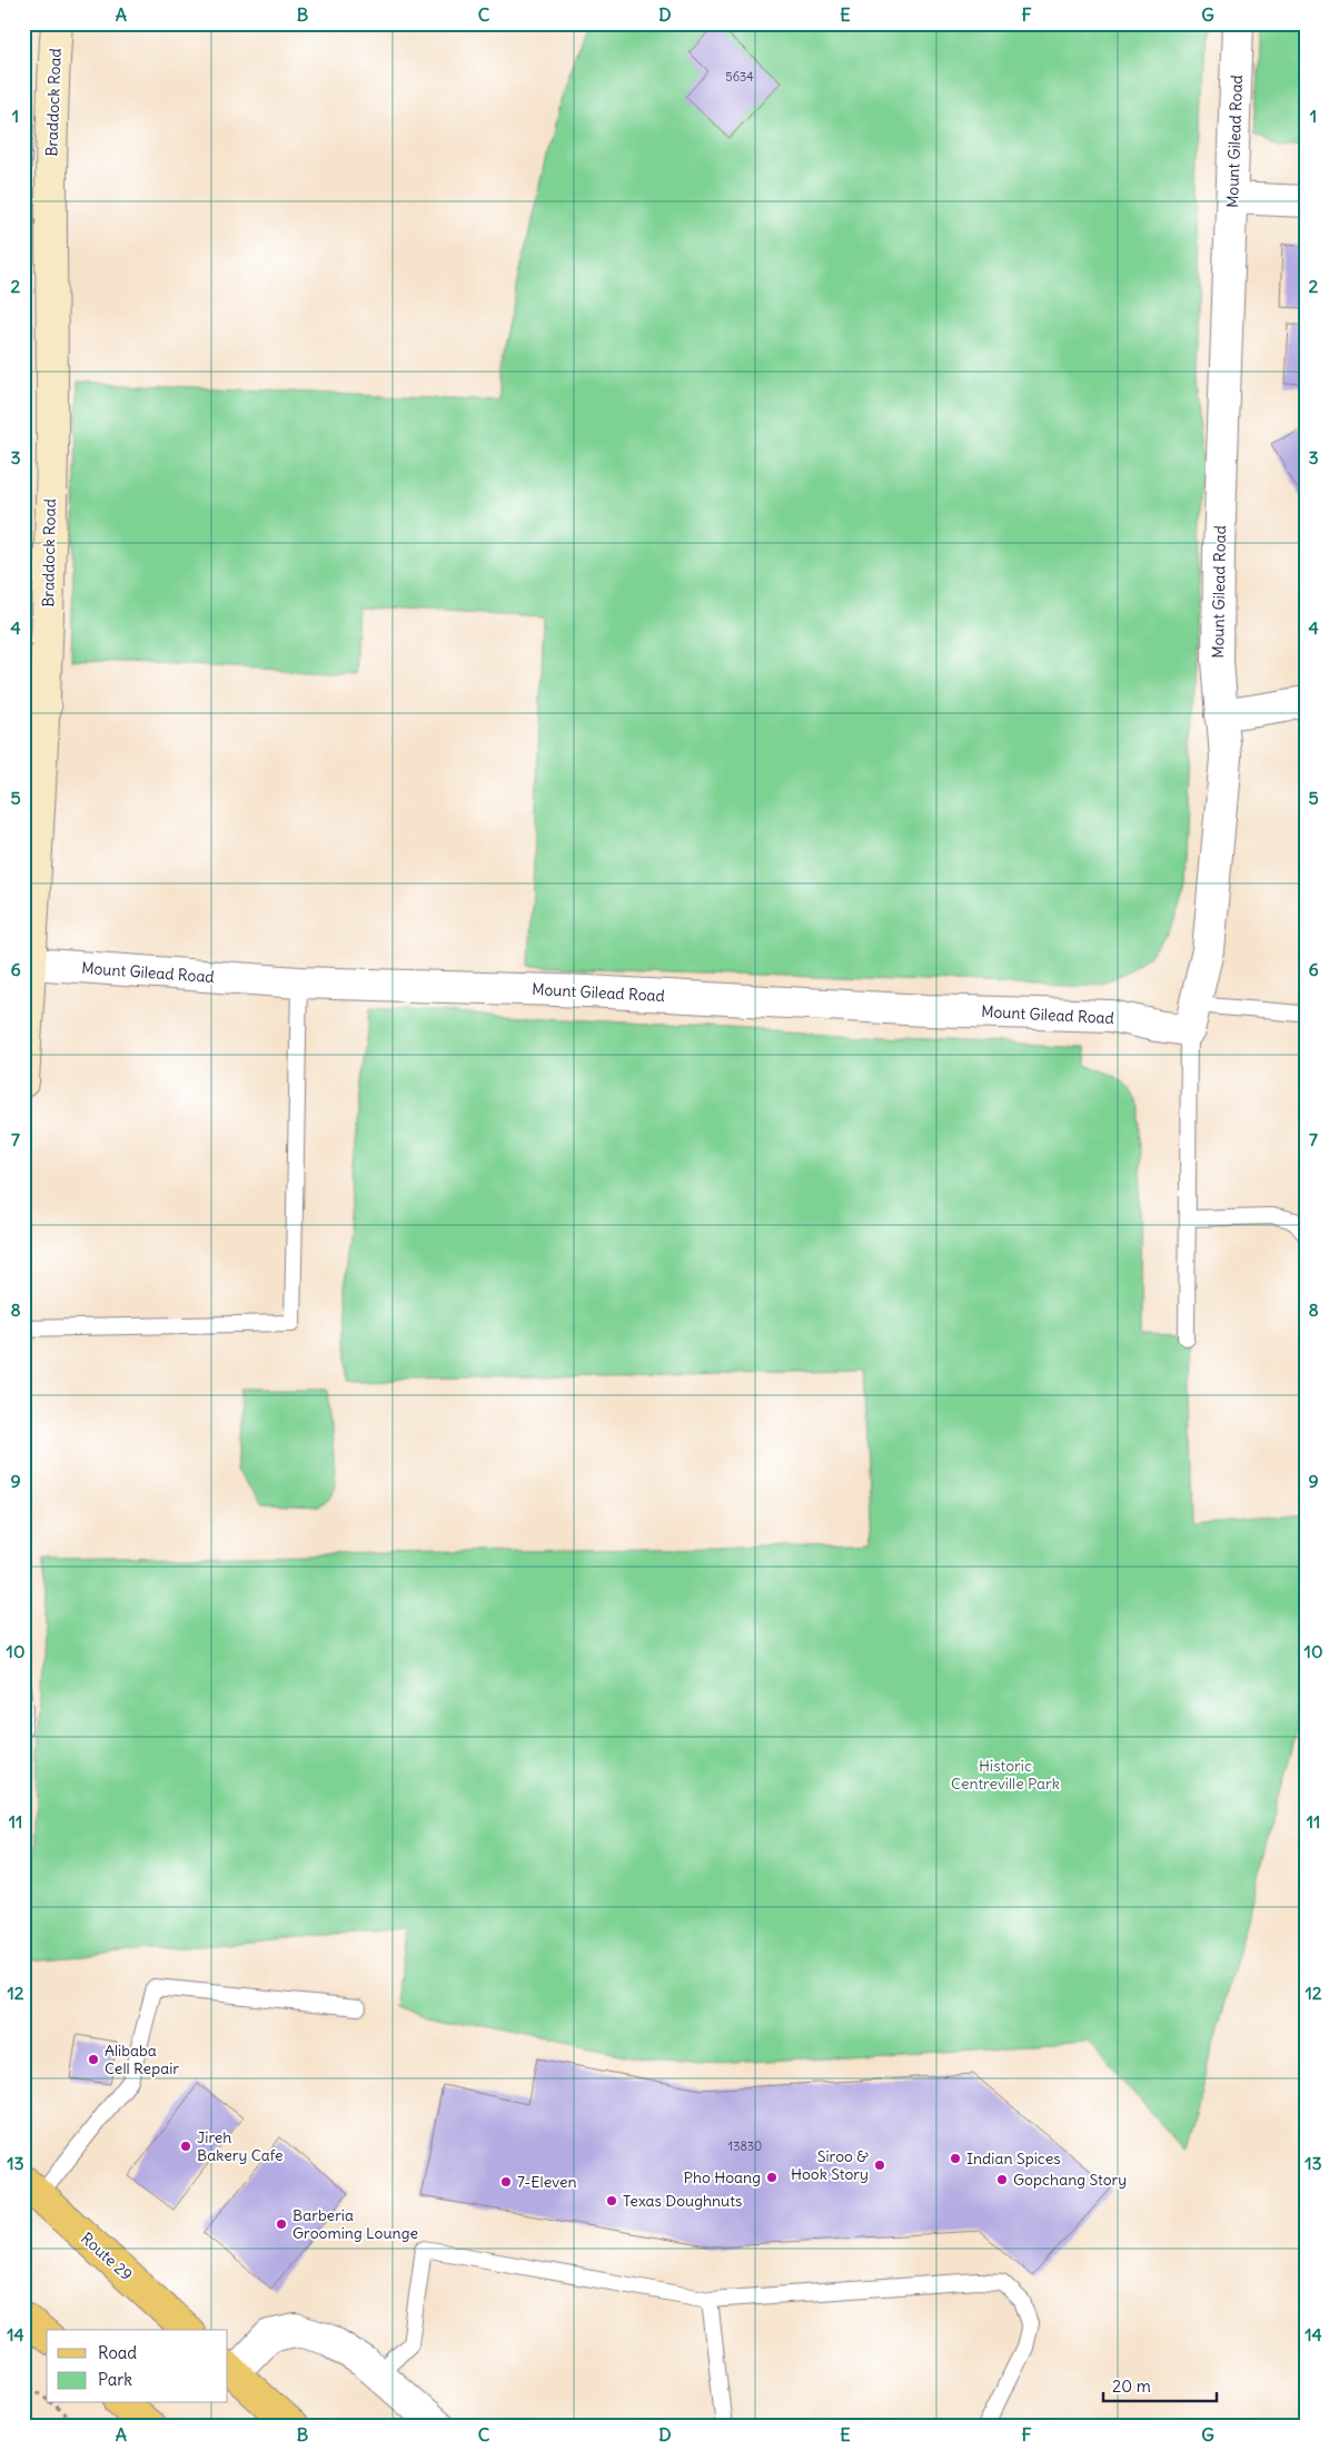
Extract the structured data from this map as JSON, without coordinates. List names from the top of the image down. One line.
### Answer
{"streets":{"main road":["Route 29"],"street":["Braddock Road","Mount Gilead Road"]},"crossings":[["Braddock Road","Mount Gilead Road"]],"parks":["Historic Centreville Park"],"places":["Alibaba Cell Repair","Jireh Bakery Cafe","Indian Spices","Siroo & Hook Story","Pho Hoang","Gopchang Story","7-Eleven","Texas Doughnuts","Barberia Grooming Lounge"],"house_numbers":["5634","13830"],"legend":["Road","Park"],"scale_bar":"20 m","grid":{"columns":["A","B","C","D","E","F","G"],"rows":["1","2","3","4","5","6","7","8","9","10","11","12","13","14"]}}
